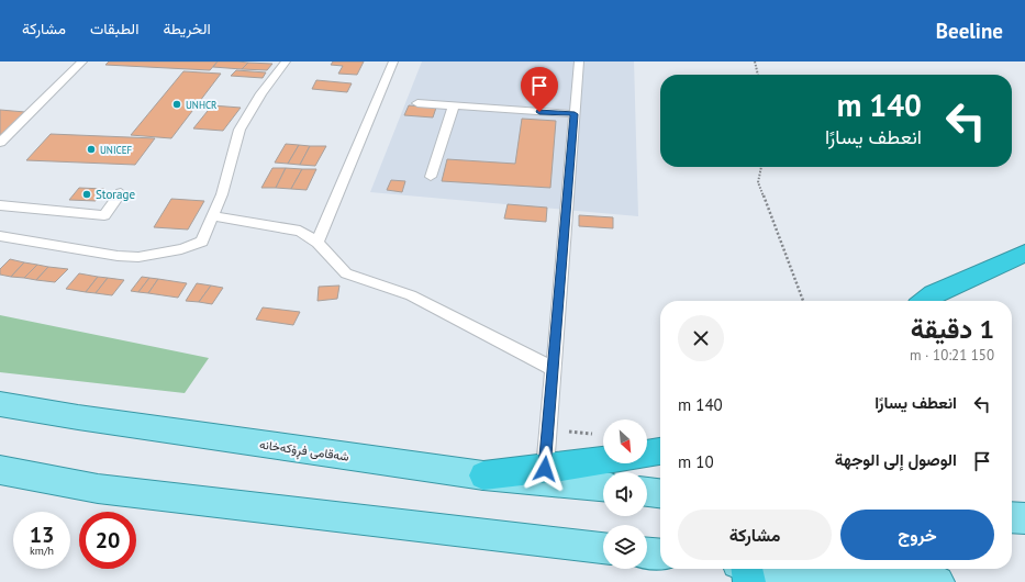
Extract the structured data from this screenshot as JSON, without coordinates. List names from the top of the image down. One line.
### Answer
{"streets":{"main road":["شەقامی فڕۆکەخانە"]},"places":["UNHCR","UNICEF","Storage"],"north":"bottom right","page":{"header":"Beeline","nav":["الخريطة","الطبقات","مشاركة"],"turn":["140 m","انعطف يسارًا"],"heading":["1 دقيقة","150 m · 10:21"],"list":[{"name":"انعطف يسارًا","value":"140 m"},{"name":"الوصول إلى الوجهة","value":"10 m"}],"buttons":["خروج","مشاركة"],"speed":"13 km/h","limit":"20"}}
